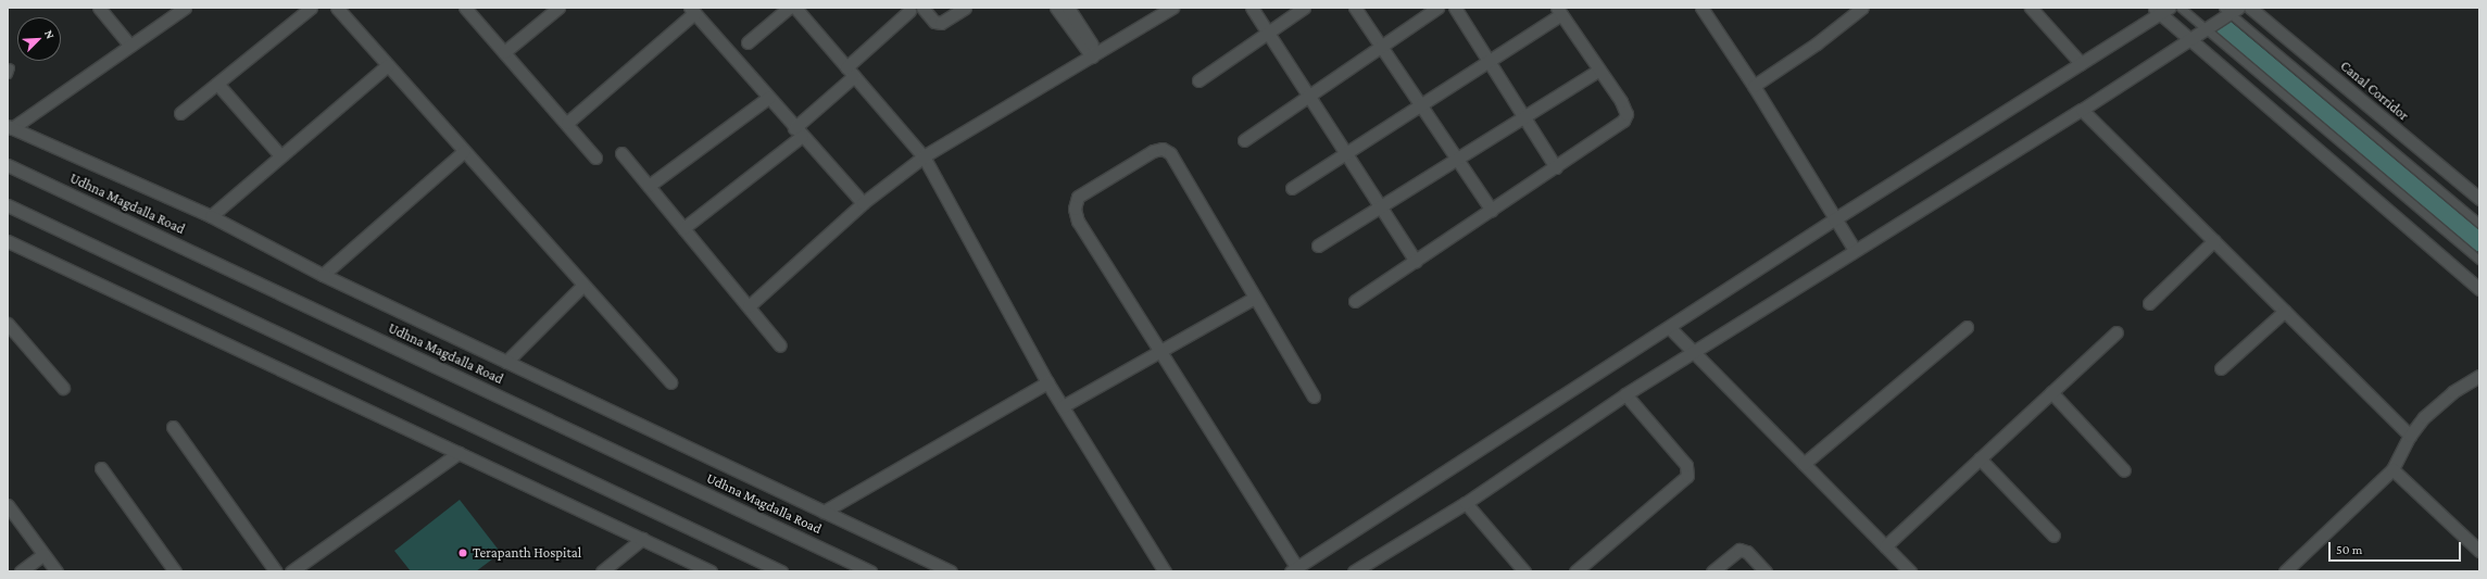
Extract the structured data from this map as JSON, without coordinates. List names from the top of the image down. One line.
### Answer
{"streets":{"street":["Canal Corridor","Udhna Magdalla Road"]},"places":["Terapanth Hospital"],"scale_bar":"50 m","north":"top right"}
